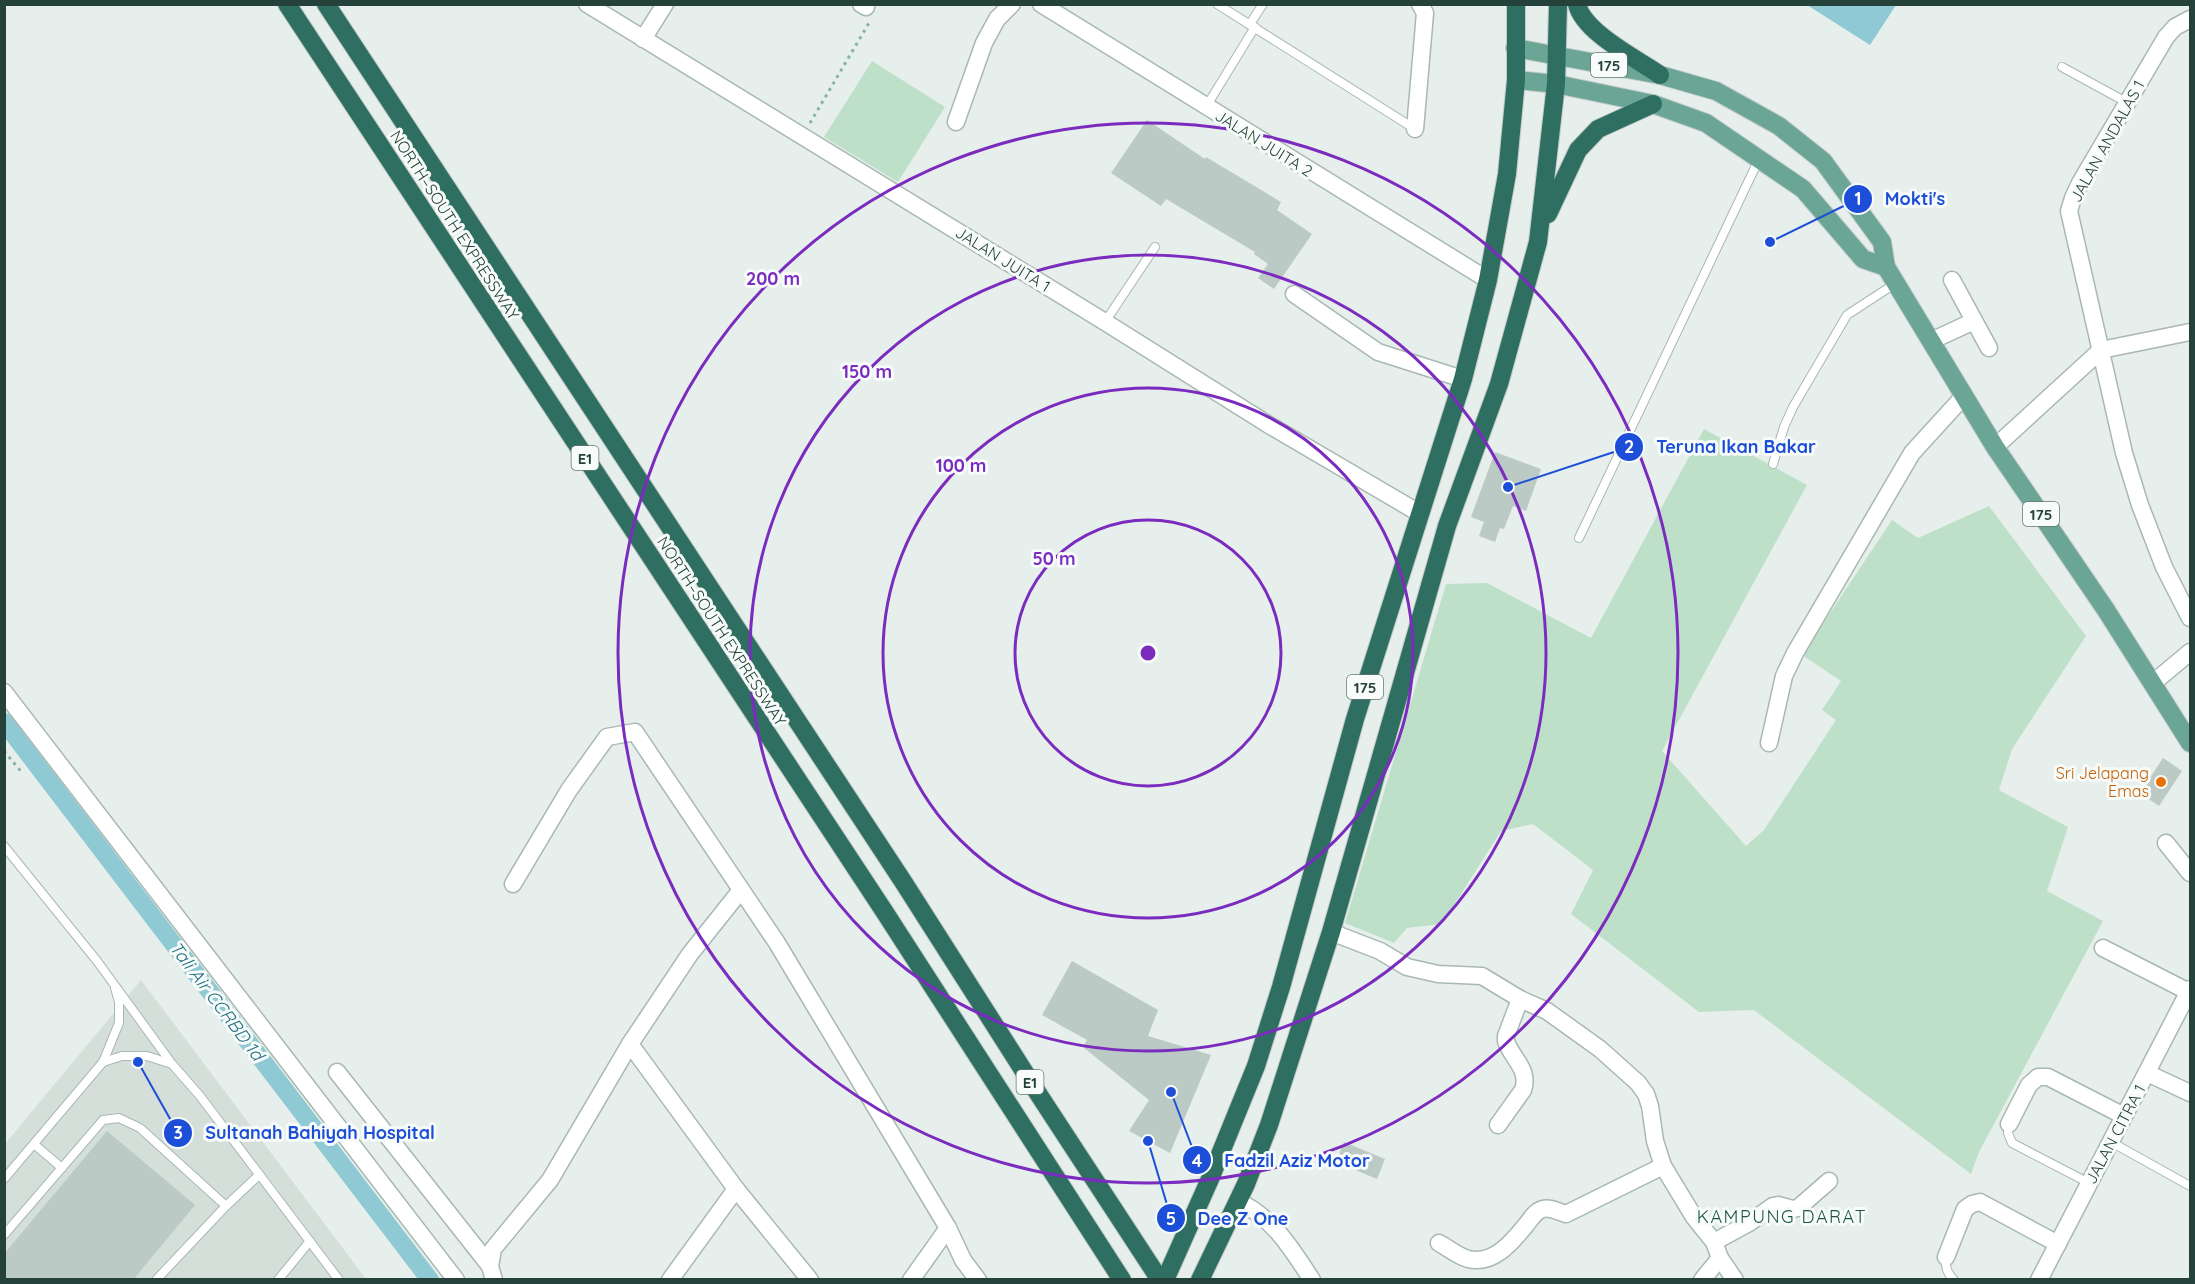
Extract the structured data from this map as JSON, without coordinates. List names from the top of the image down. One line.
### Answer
{"streets":{"highway":["175","NORTH–SOUTH EXPRESSWAY","E1"],"street":["JALAN ANDALAS 1","JALAN JUITA 2","JALAN JUITA 1","JALAN CITRA 1"]},"crossings":[["175","JALAN JUITA 2"],["175","JALAN JUITA 1"]],"districts":["KAMPUNG DARAT"],"water":["Tali Air CCRBD 1d"],"places":["Mokti's","Teruna Ikan Bakar","Sri Jelapang Emas","Sultanah Bahiyah Hospital","Fadzil Aziz Motor","Dee Z One"],"rings":["200 m","150 m","100 m","50 m"]}
